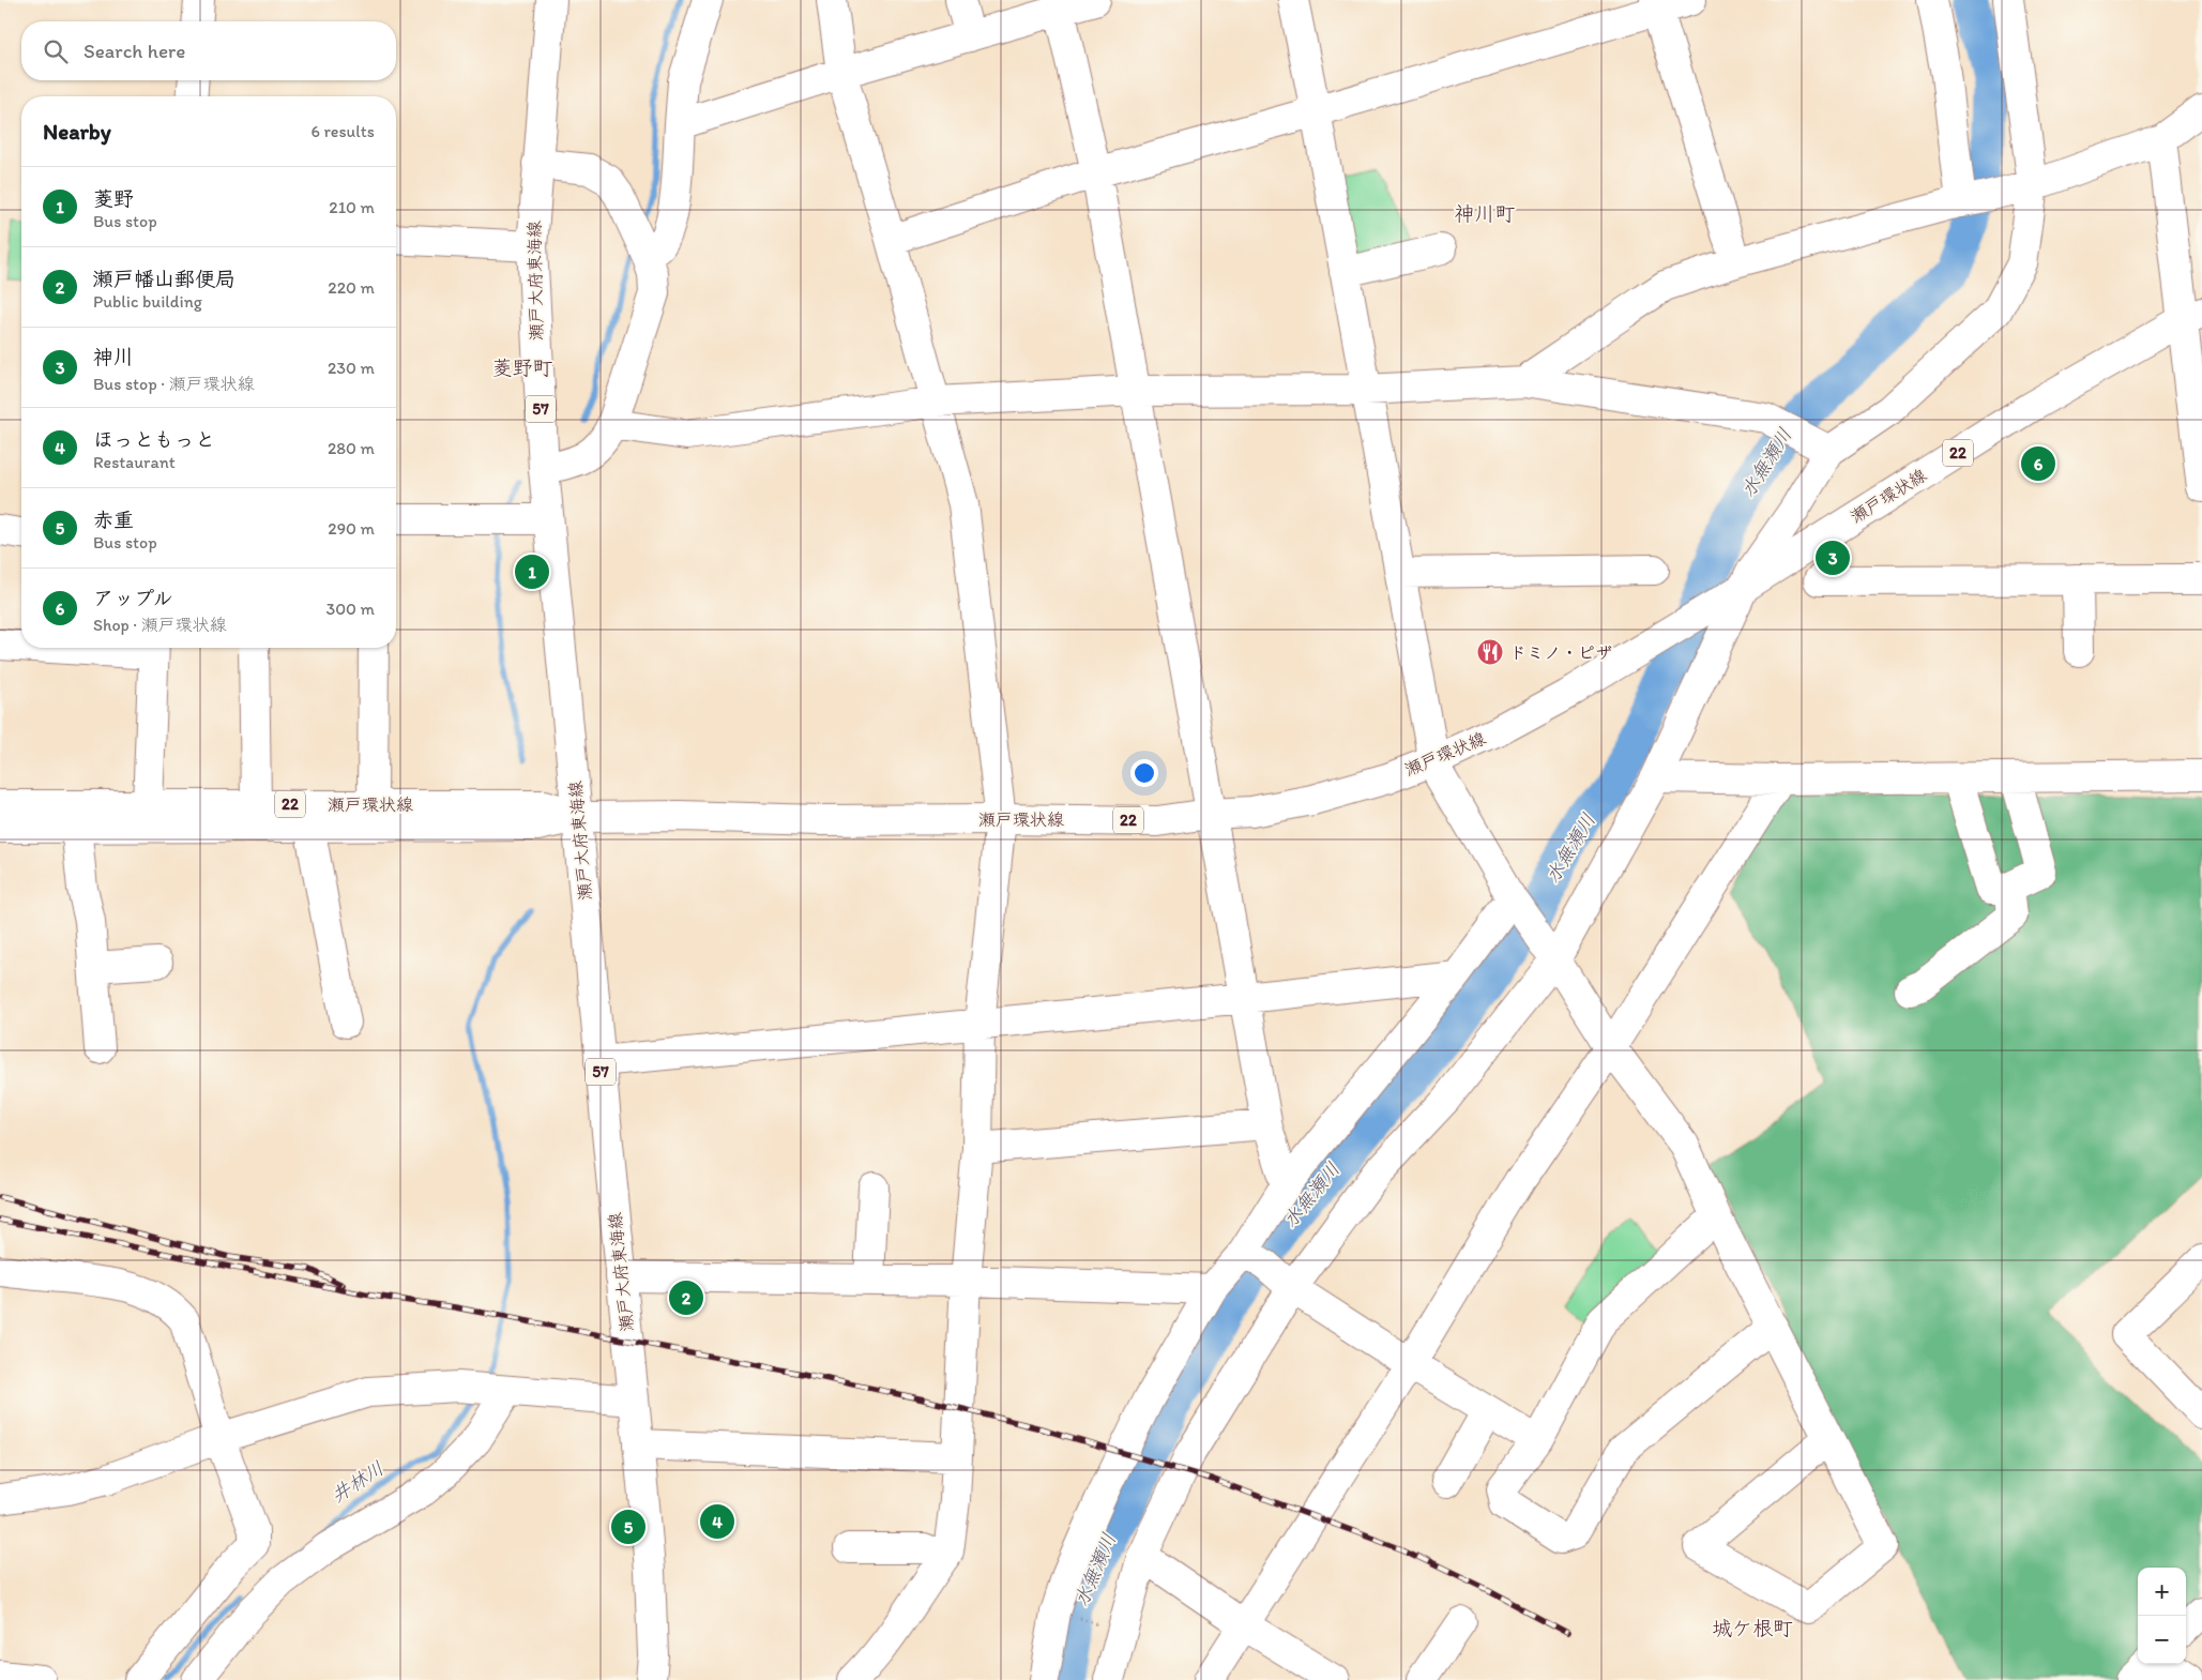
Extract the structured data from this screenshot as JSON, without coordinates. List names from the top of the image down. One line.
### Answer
{"streets":{"street":["瀬戸大府東海線","57","22","瀬戸環状線"]},"crossings":[["瀬戸大府東海線","瀬戸環状線"]],"districts":["神川町","菱野町","城ケ根町"],"water":["水無瀬川","井林川"],"places":{"restaurant":["ドミノ・ピザ"]},"page":{"search":"Search here","heading":["Nearby","6 results"],"list":[{"mark":"1","name":"菱野","note":"Bus stop","value":"210 m"},{"mark":"2","name":"瀬戸幡山郵便局","note":"Public building","value":"220 m"},{"mark":"3","name":"神川","note":"Bus stop · 瀬戸環状線","value":"230 m"},{"mark":"4","name":"ほっともっと","note":"Restaurant","value":"280 m"},{"mark":"5","name":"赤重","note":"Bus stop","value":"290 m"},{"mark":"6","name":"アップル","note":"Shop · 瀬戸環状線","value":"300 m"}],"pins":["6","3","1","2","4","5"],"map_buttons":["+","−"]}}
